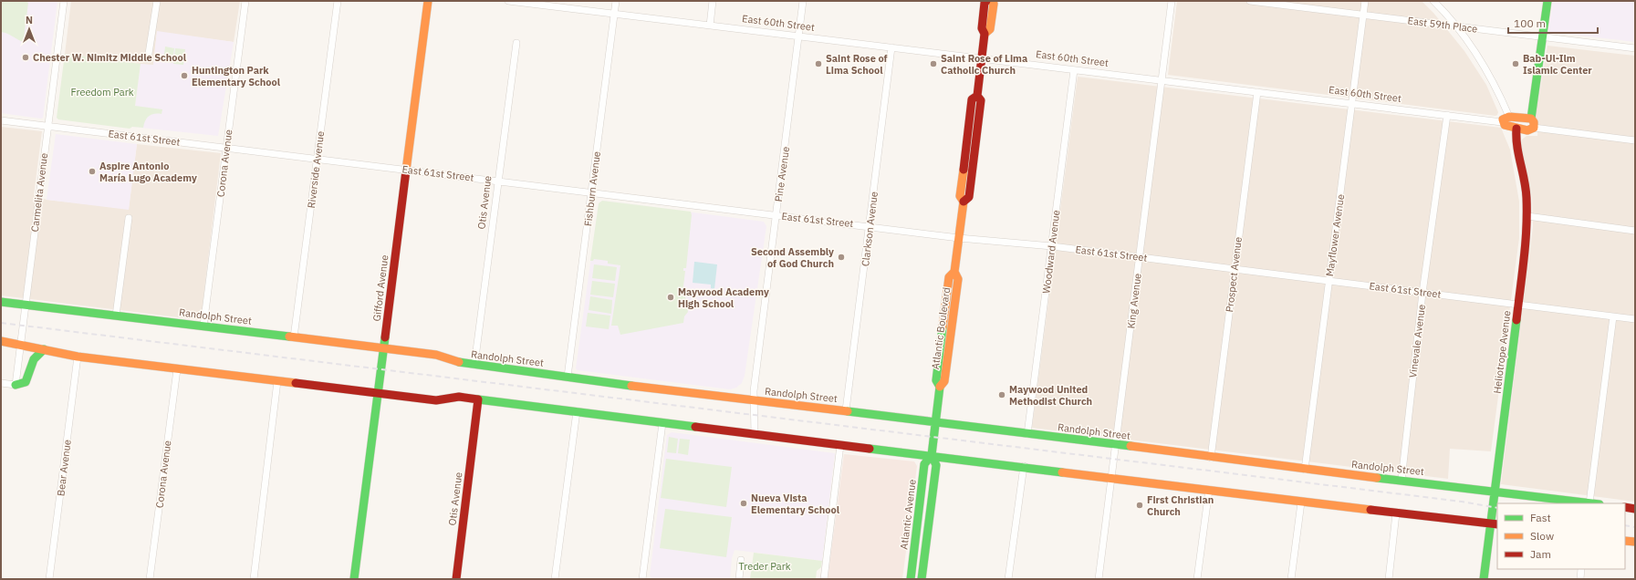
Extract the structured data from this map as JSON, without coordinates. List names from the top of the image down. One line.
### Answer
{"streets":{"street":["East 60th Street","East 59th Place","East 61st Street","Corona Avenue","Riverside Avenue","Pine Avenue","Fishburn Avenue","Carmelita Avenue","Otis Avenue","Clarkson Avenue","Mayflower Avenue","Woodward Avenue","Prospect Avenue","Gifford Avenue","King Avenue","Randolph Street","Atlantic Boulevard","Vinevale Avenue","Heliotrope Avenue","Bear Avenue","Atlantic Avenue"]},"crossings":[["East 60th Street","Pine Avenue"],["East 60th Street","Fishburn Avenue"],["East 60th Street","Clarkson Avenue"],["East 60th Street","Mayflower Avenue"],["East 60th Street","Woodward Avenue"],["East 60th Street","Prospect Avenue"],["East 60th Street","King Avenue"],["East 60th Street","Atlantic Boulevard"],["East 60th Street","Vinevale Avenue"],["East 60th Street","Heliotrope Avenue"],["East 59th Place","Mayflower Avenue"],["East 61st Street","Corona Avenue"],["East 61st Street","Riverside Avenue"],["East 61st Street","Pine Avenue"],["East 61st Street","Fishburn Avenue"],["East 61st Street","Carmelita Avenue"],["East 61st Street","Otis Avenue"],["East 61st Street","Clarkson Avenue"],["East 61st Street","Mayflower Avenue"],["East 61st Street","Woodward Avenue"],["East 61st Street","Prospect Avenue"],["East 61st Street","Gifford Avenue"],["East 61st Street","King Avenue"],["East 61st Street","Atlantic Boulevard"],["East 61st Street","Vinevale Avenue"],["East 61st Street","Heliotrope Avenue"],["Corona Avenue","Randolph Street"],["Riverside Avenue","Randolph Street"],["Pine Avenue","Randolph Street"],["Fishburn Avenue","Randolph Street"],["Carmelita Avenue","Randolph Street"],["Otis Avenue","Randolph Street"],["Clarkson Avenue","Randolph Street"],["Mayflower Avenue","Randolph Street"],["Woodward Avenue","Randolph Street"],["Prospect Avenue","Randolph Street"],["Gifford Avenue","Randolph Street"],["King Avenue","Randolph Street"],["Randolph Street","Atlantic Boulevard"],["Randolph Street","Vinevale Avenue"],["Randolph Street","Heliotrope Avenue"],["Randolph Street","Atlantic Avenue"],["Atlantic Boulevard","Atlantic Avenue"]],"parks":["Freedom Park","Treder Park"],"places":["Chester W. Nimitz Middle School","Saint Rose of Lima School","Saint Rose of Lima Catholic Church","Bab-Ul-Ilm Islamic Center","Huntington Park Elementary School","Aspire Antonio María Lugo Academy","Second Assembly of God Church","Maywood Academy High School","Maywood United Methodist Church","Nueva Vista Elementary School","First Christian Church"],"legend":["Fast","Slow","Jam"],"scale_bar":"100 m","north":"top"}
